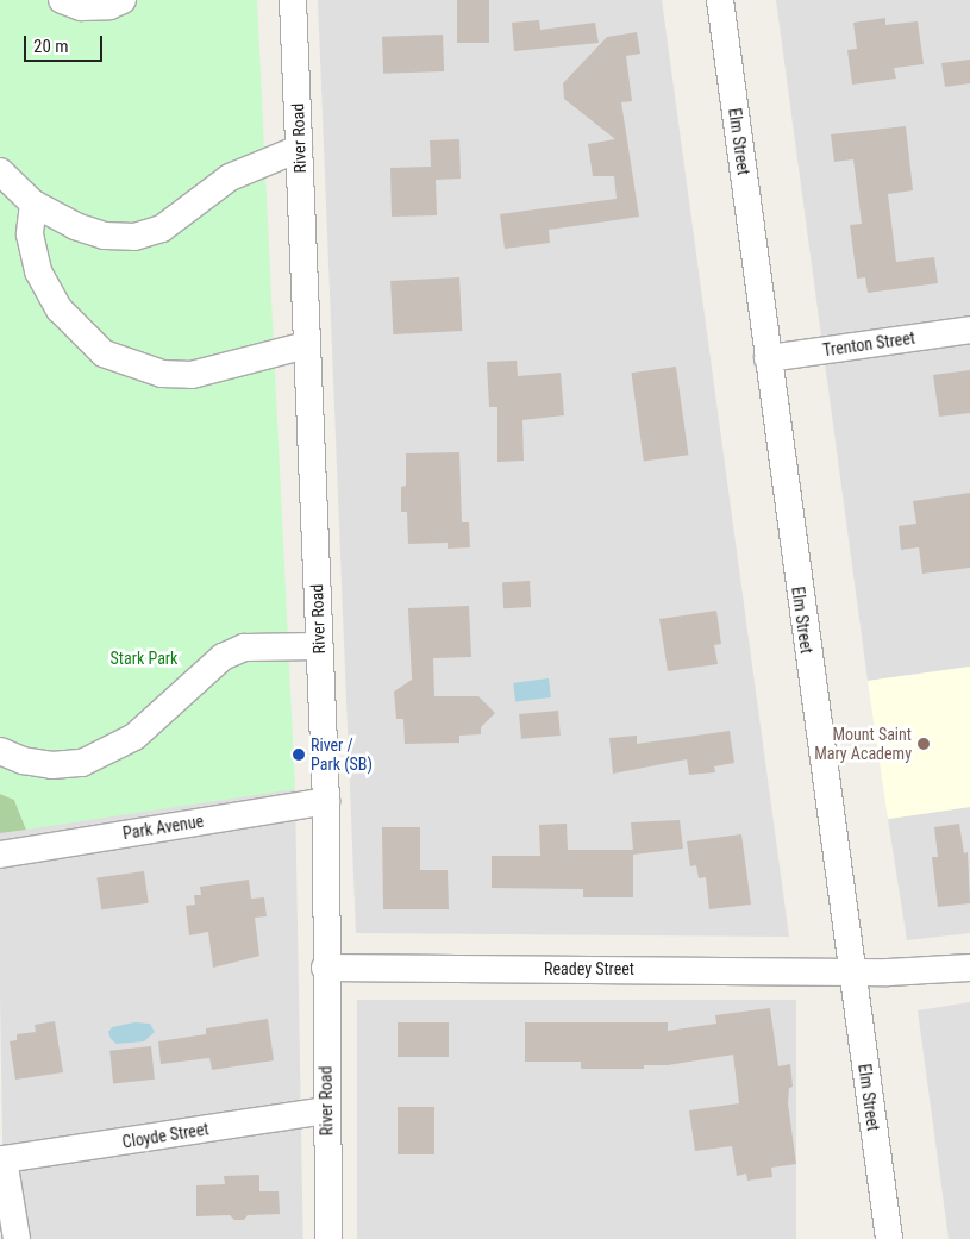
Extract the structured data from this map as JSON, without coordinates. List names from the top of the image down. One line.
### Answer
{"streets":{"street":["River Road","Elm Street","Trenton Street","Park Avenue","Readey Street","Cloyde Street"]},"crossings":[["River Road","Park Avenue"],["River Road","Readey Street"],["River Road","Cloyde Street"],["Elm Street","Trenton Street"],["Elm Street","Readey Street"]],"parks":["Stark Park"],"places":["Mount Saint Mary Academy","River / Park (SB)"],"scale_bar":"20 m"}
